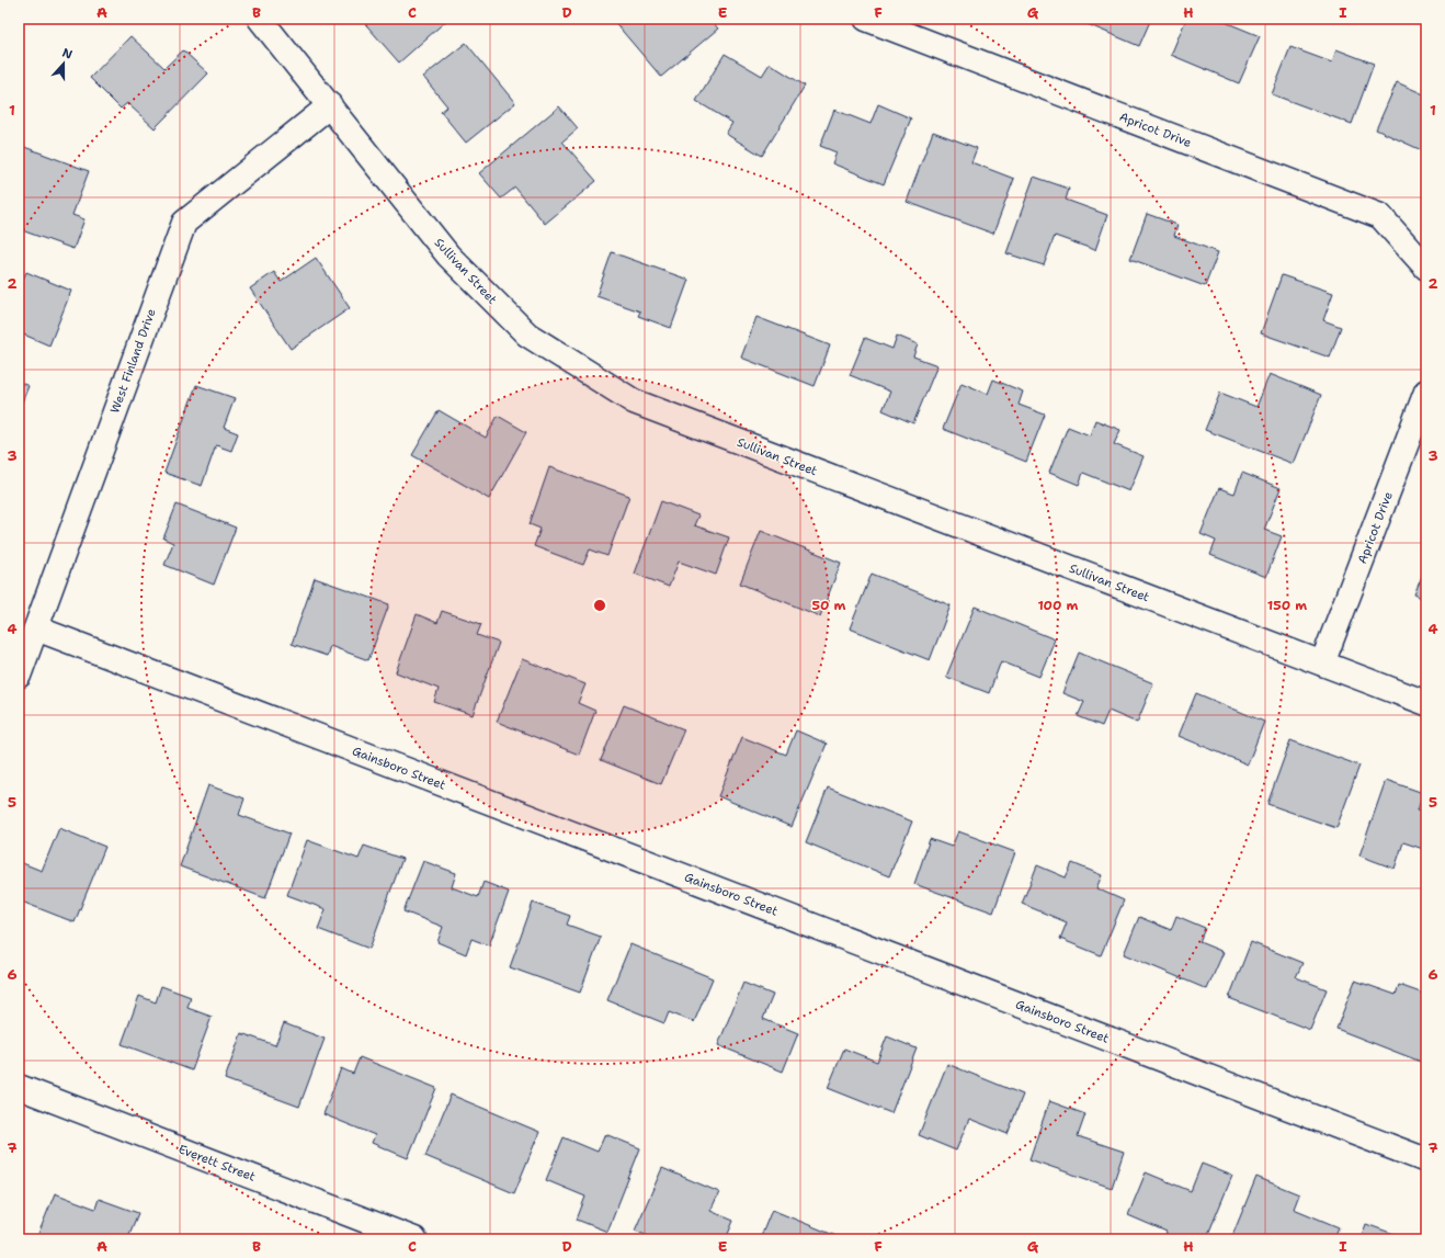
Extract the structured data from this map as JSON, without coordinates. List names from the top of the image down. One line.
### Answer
{"streets":{"street":["Apricot Drive","Sullivan Street","West Finland Drive","Gainsboro Street","Everett Street"]},"crossings":[["Apricot Drive","Sullivan Street"],["Sullivan Street","West Finland Drive"],["West Finland Drive","Gainsboro Street"]],"north":"top","grid":{"columns":["A","B","C","D","E","F","G","H","I"],"rows":["1","2","3","4","5","6","7"]},"rings":["50 m","100 m","150 m"]}
